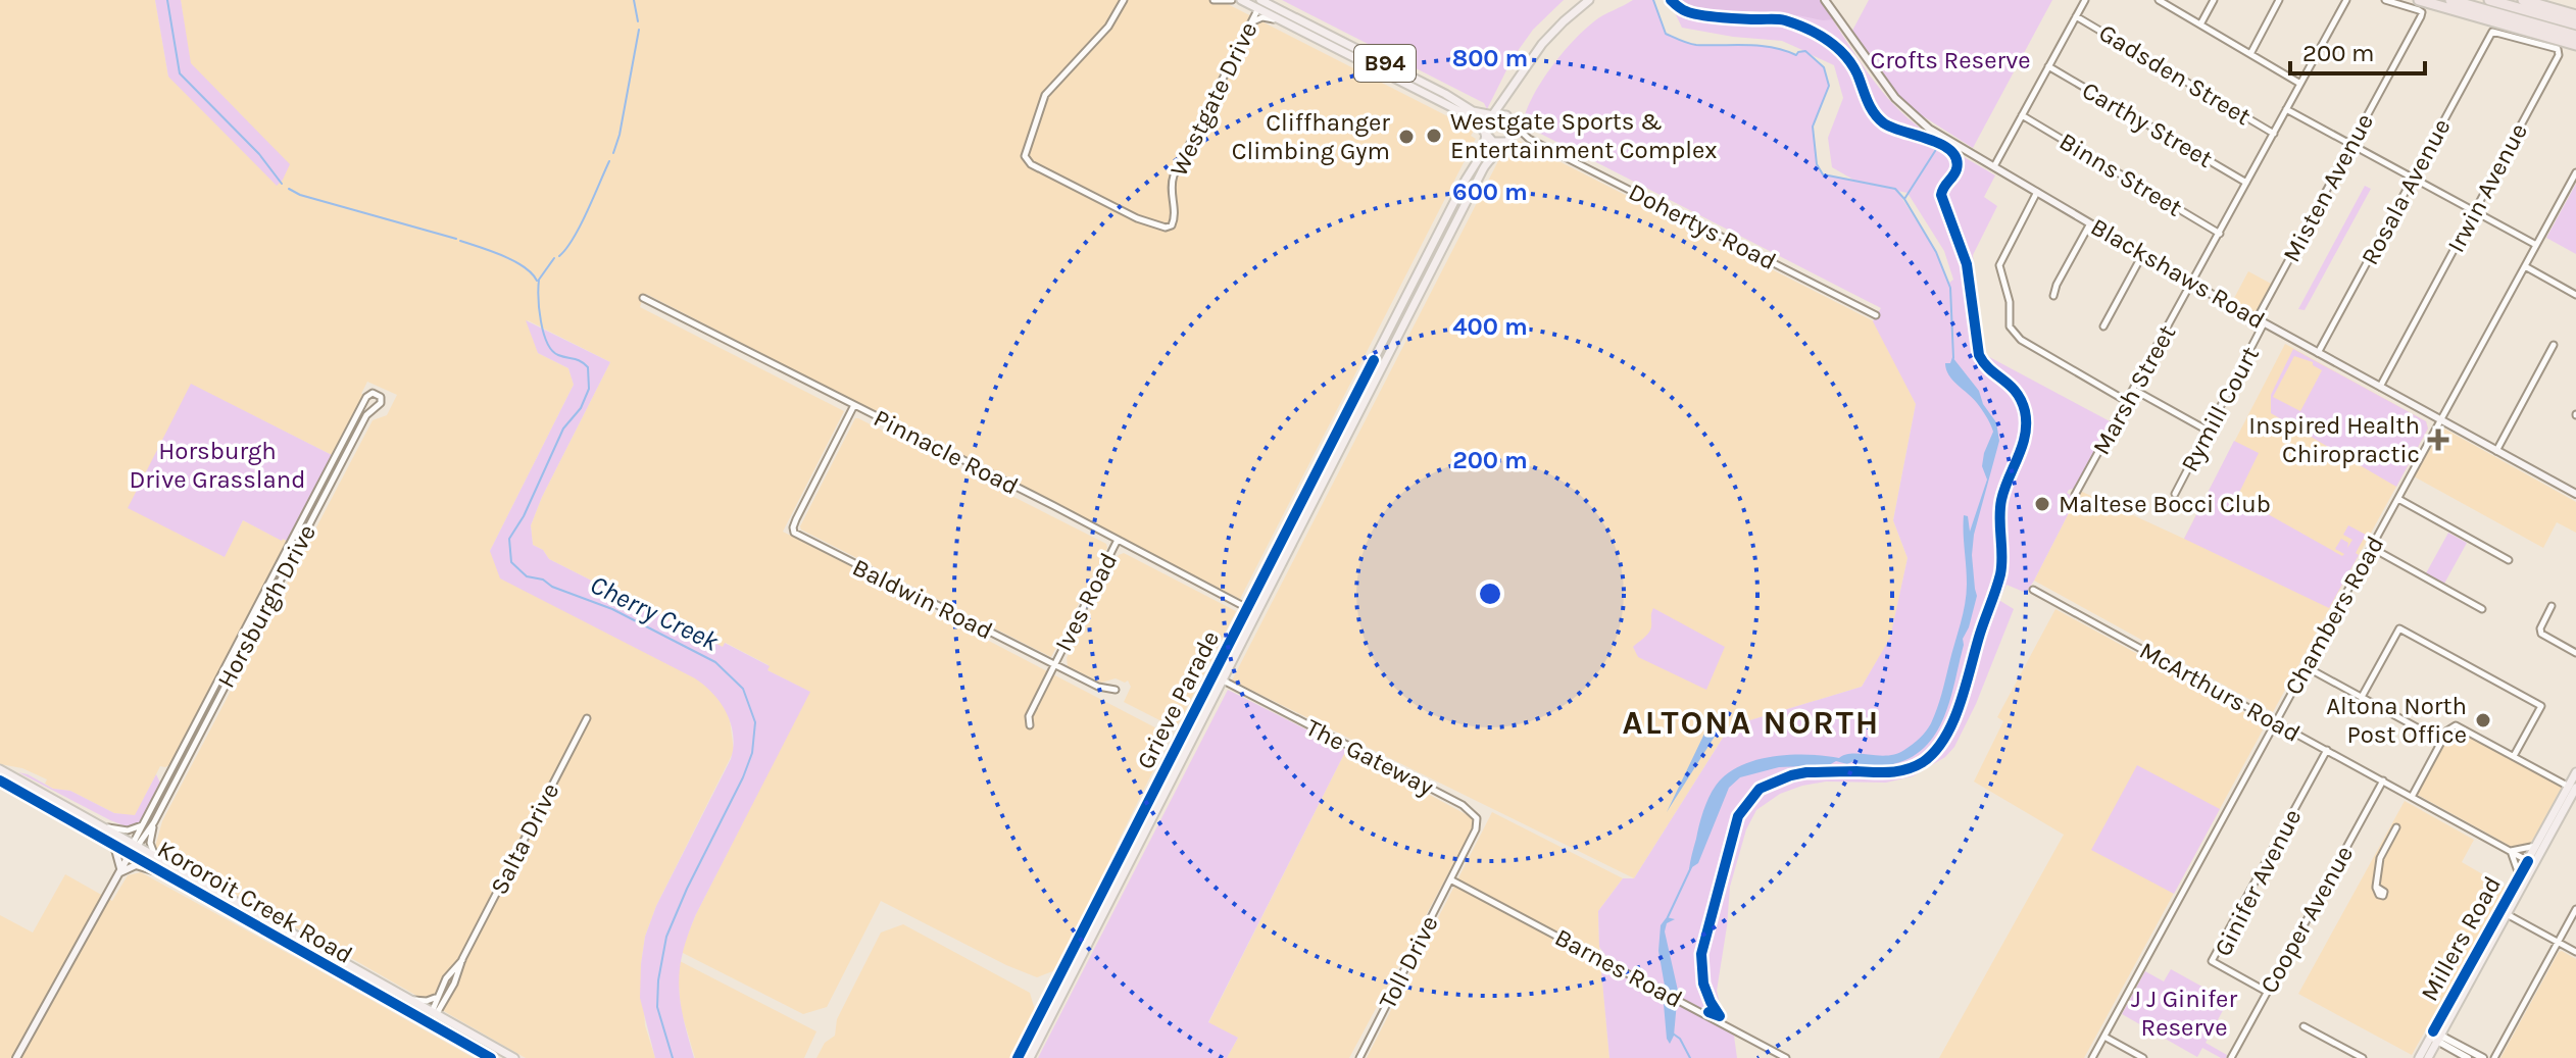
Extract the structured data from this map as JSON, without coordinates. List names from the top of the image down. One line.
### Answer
{"streets":{"main road":["B94","Blackshaws Road","Grieve Parade","Kororoit Creek Road","Millers Road"],"street":["Gadsden Street","Westgate Drive","Carthy Street","Binns Street","Misten Avenue","Irwin Avenue","Rosala Avenue","Dohertys Road","Marsh Street","Rymill Court","Pinnacle Road","Baldwin Road","Ives Road","Horsburgh Drive","Chambers Road","McArthurs Road","The Gateway","Salta Drive","Ginifer Avenue","Cooper Avenue","Toll Drive","Barnes Road"]},"crossings":[["B94","Westgate Drive"],["B94","Dohertys Road"],["B94","Grieve Parade"],["Gadsden Street","Marsh Street"],["Carthy Street","Marsh Street"],["Binns Street","Marsh Street"],["Misten Avenue","Blackshaws Road"],["Misten Avenue","Rymill Court"],["Irwin Avenue","Rosala Avenue"],["Irwin Avenue","Blackshaws Road"],["Rosala Avenue","Blackshaws Road"],["Dohertys Road","Grieve Parade"],["Blackshaws Road","Marsh Street"],["Blackshaws Road","Rymill Court"],["Blackshaws Road","Chambers Road"],["Pinnacle Road","Baldwin Road"],["Pinnacle Road","Ives Road"],["Pinnacle Road","Grieve Parade"],["Baldwin Road","Ives Road"],["Horsburgh Drive","Kororoit Creek Road"],["Chambers Road","McArthurs Road"],["McArthurs Road","Ginifer Avenue"],["McArthurs Road","Cooper Avenue"],["McArthurs Road","Millers Road"],["Grieve Parade","The Gateway"],["The Gateway","Toll Drive"],["Salta Drive","Kororoit Creek Road"],["Ginifer Avenue","Cooper Avenue"],["Toll Drive","Barnes Road"]],"districts":["ALTONA NORTH"],"water":["Cherry Creek"],"parks":["Crofts Reserve","Horsburgh Drive Grassland","J J Ginifer Reserve"],"places":{"other":["Westgate Sports & Entertainment Complex","Cliffhanger Climbing Gym","Maltese Bocci Club","Altona North Post Office"],"health":["Inspired Health Chiropractic"]},"scale_bar":"200 m","rings":["800 m","600 m","400 m","200 m"]}
